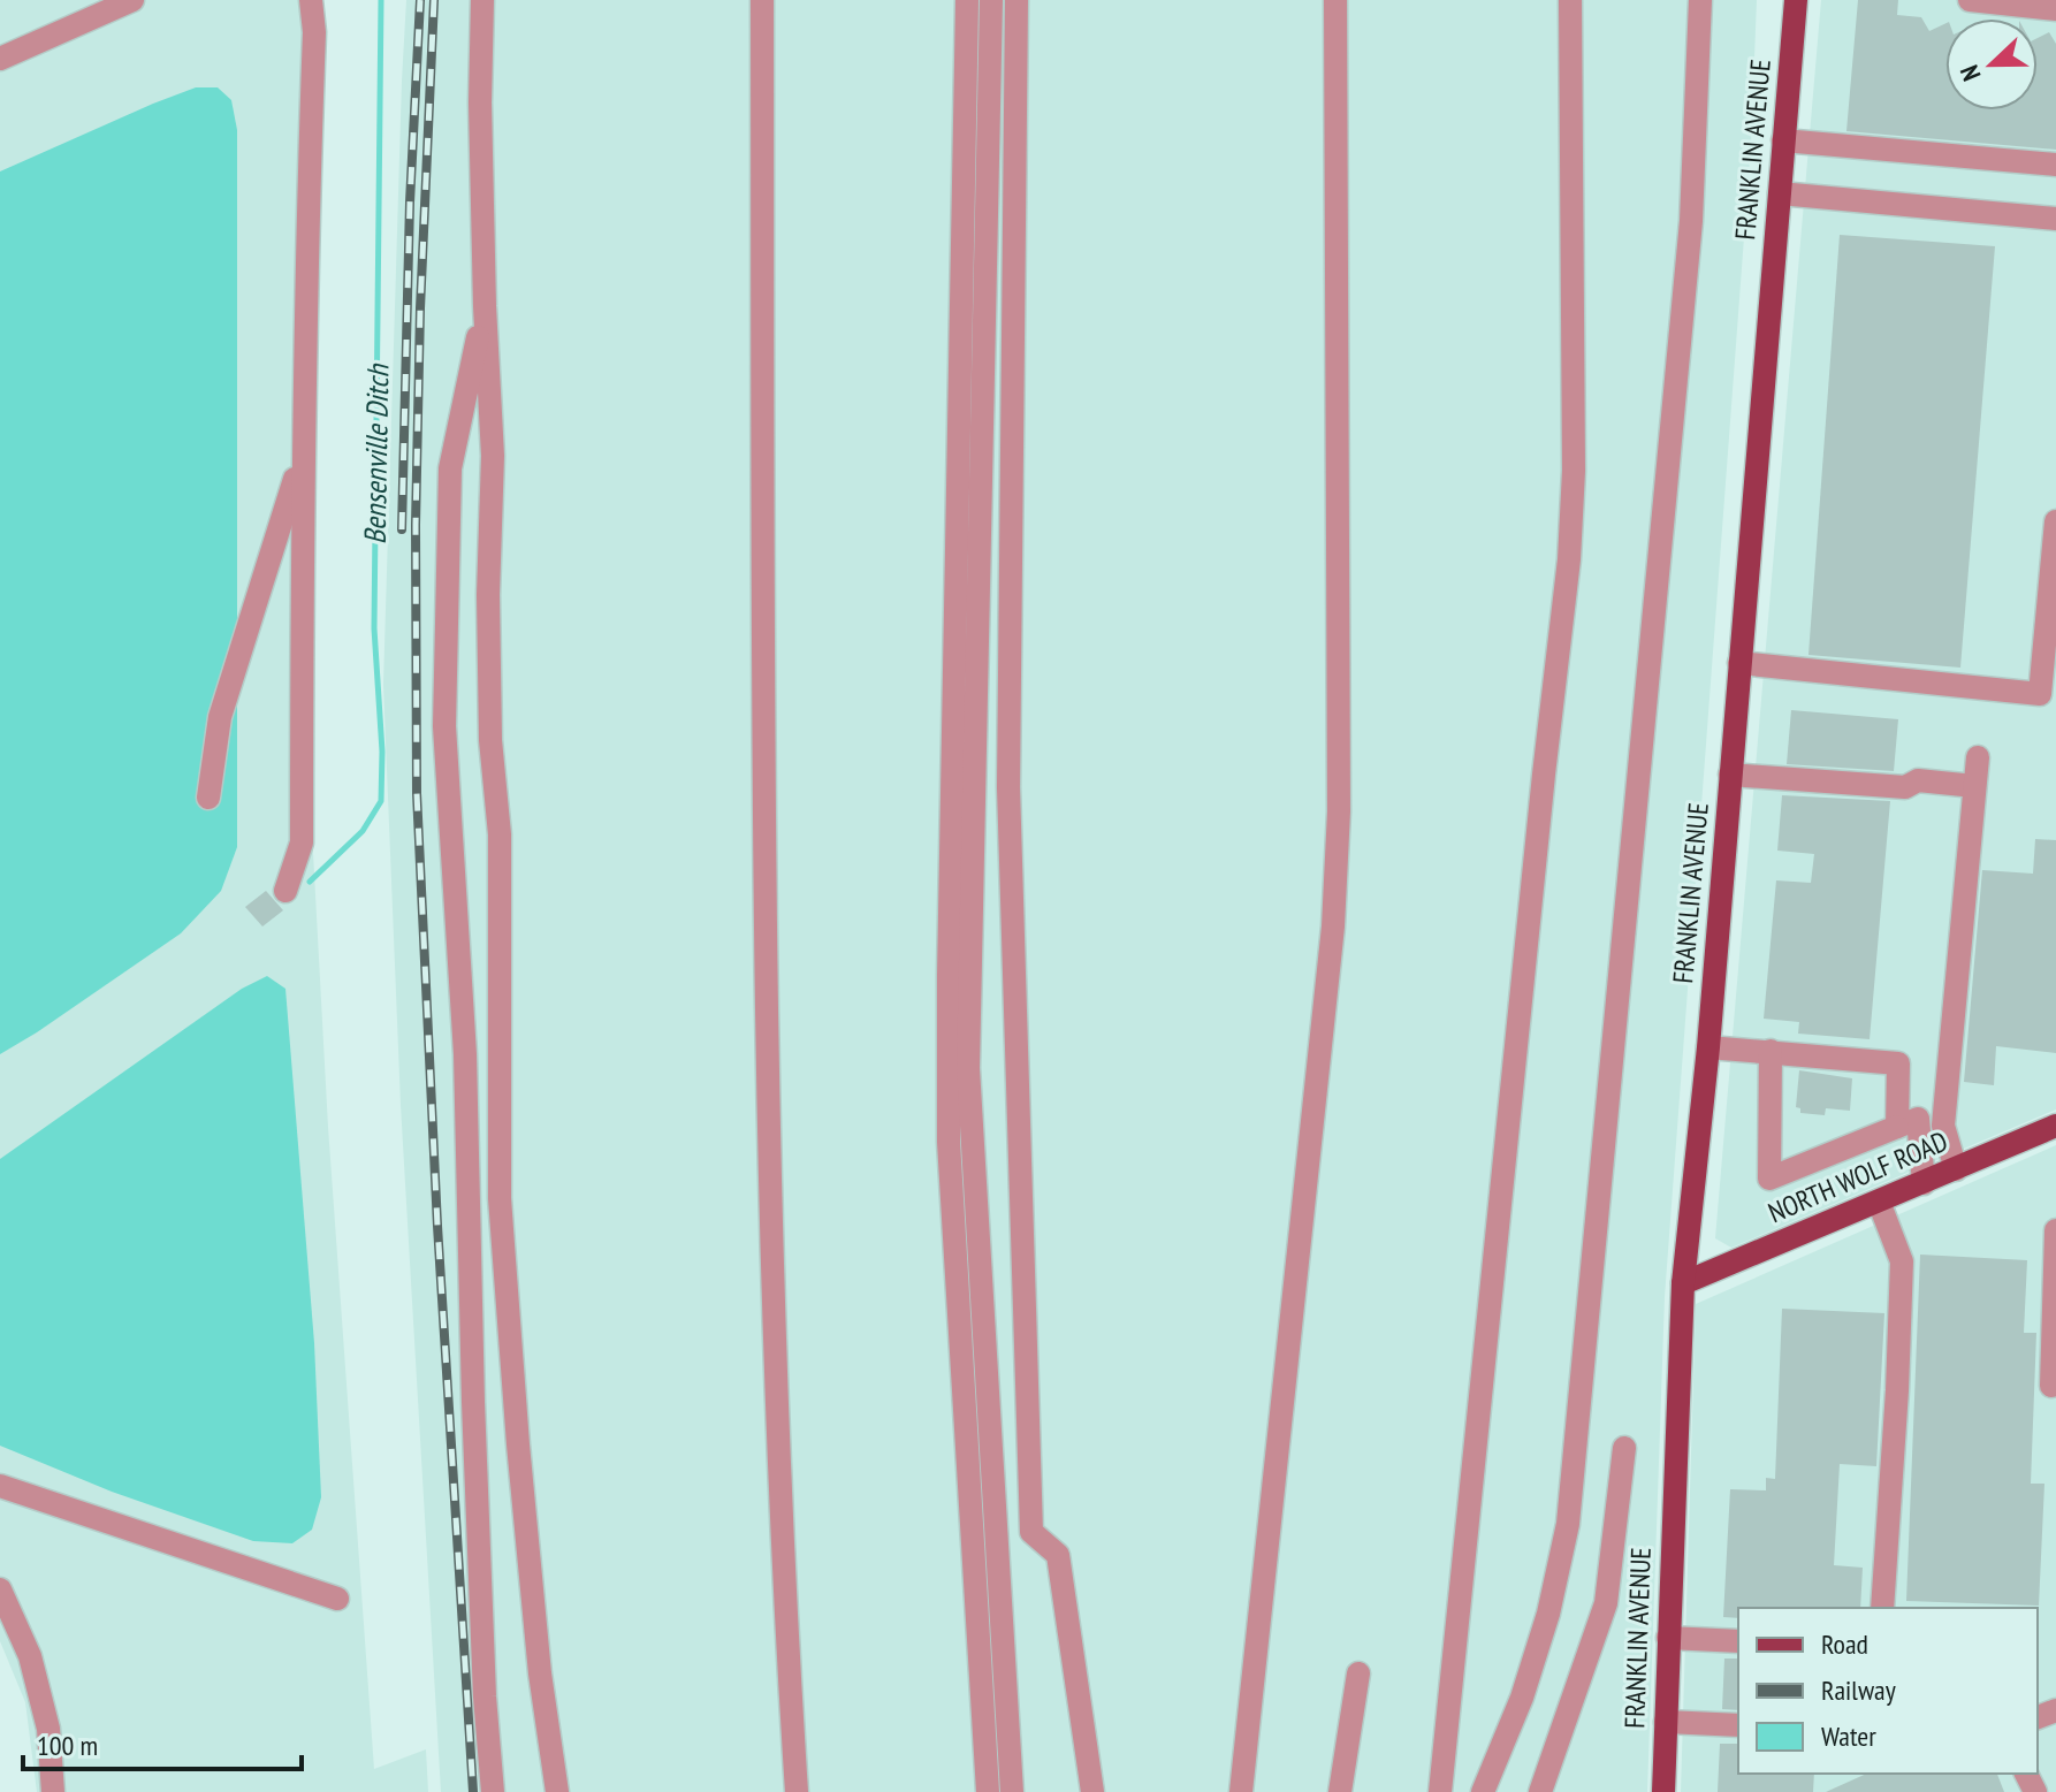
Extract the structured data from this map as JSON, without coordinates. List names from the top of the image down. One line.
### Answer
{"streets":{"main road":["FRANKLIN AVENUE","NORTH WOLF ROAD"]},"crossings":[["FRANKLIN AVENUE","NORTH WOLF ROAD"]],"water":["Bensenville Ditch"],"legend":["Road","Railway","Water"],"scale_bar":"100 m","north":"left"}
